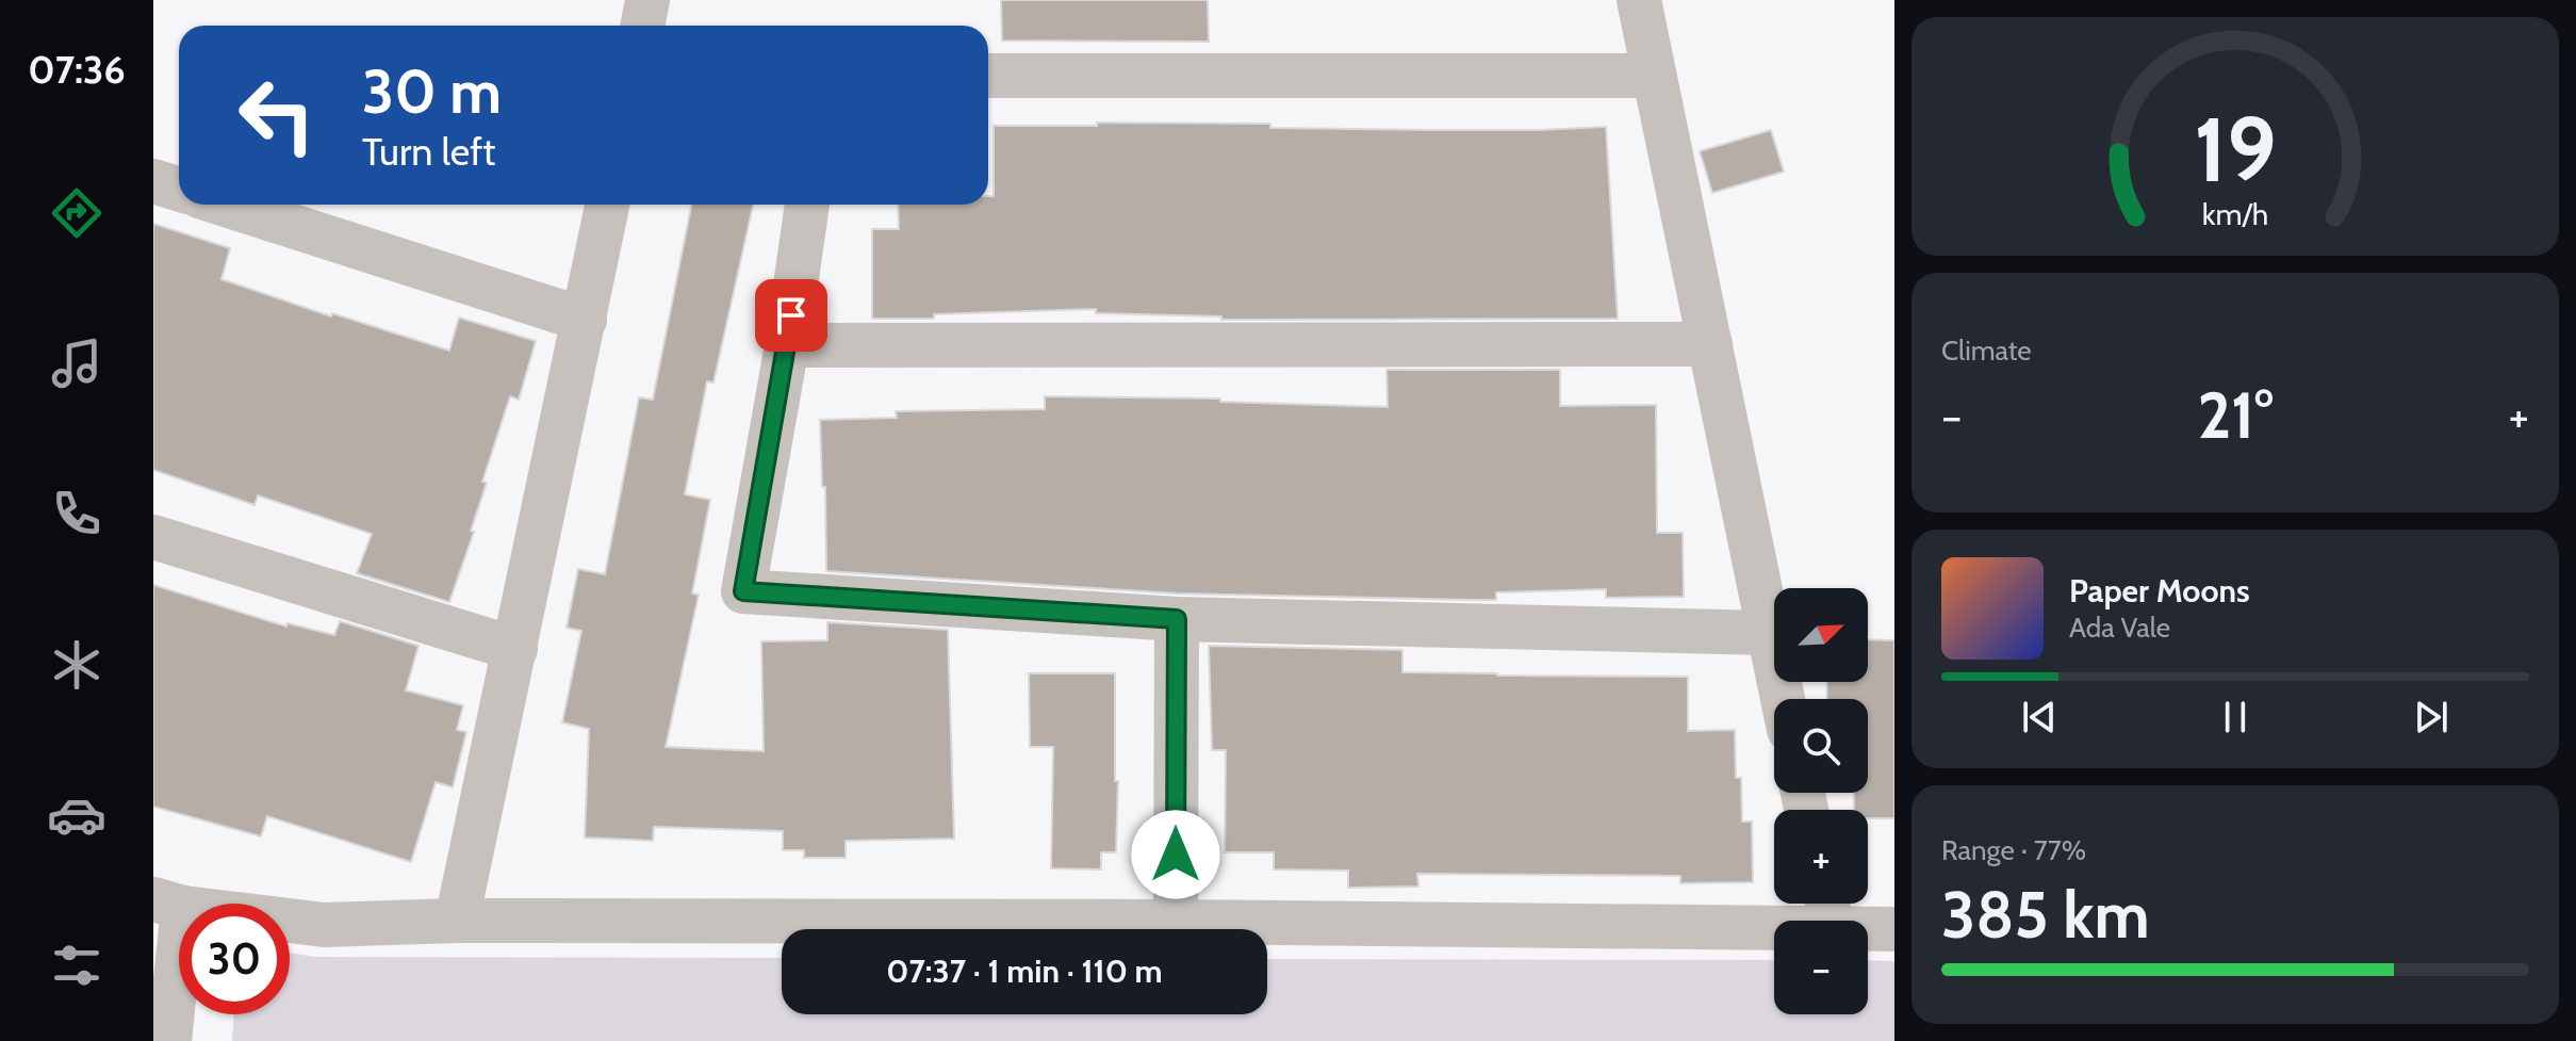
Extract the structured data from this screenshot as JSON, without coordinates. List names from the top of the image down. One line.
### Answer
{"north":"top right","page":{"tabs":"07:36","turn":["30 m","Turn left"],"tile":["Climate",["Range · 77%","385 km"]],"heat":["−","21°","+"],"song":["Paper Moons","Ada Vale"],"map_buttons":["+","−"],"limit":"30","trip":"07:37 · 1 min · 110 m","gauge":["19","km/h"]}}
